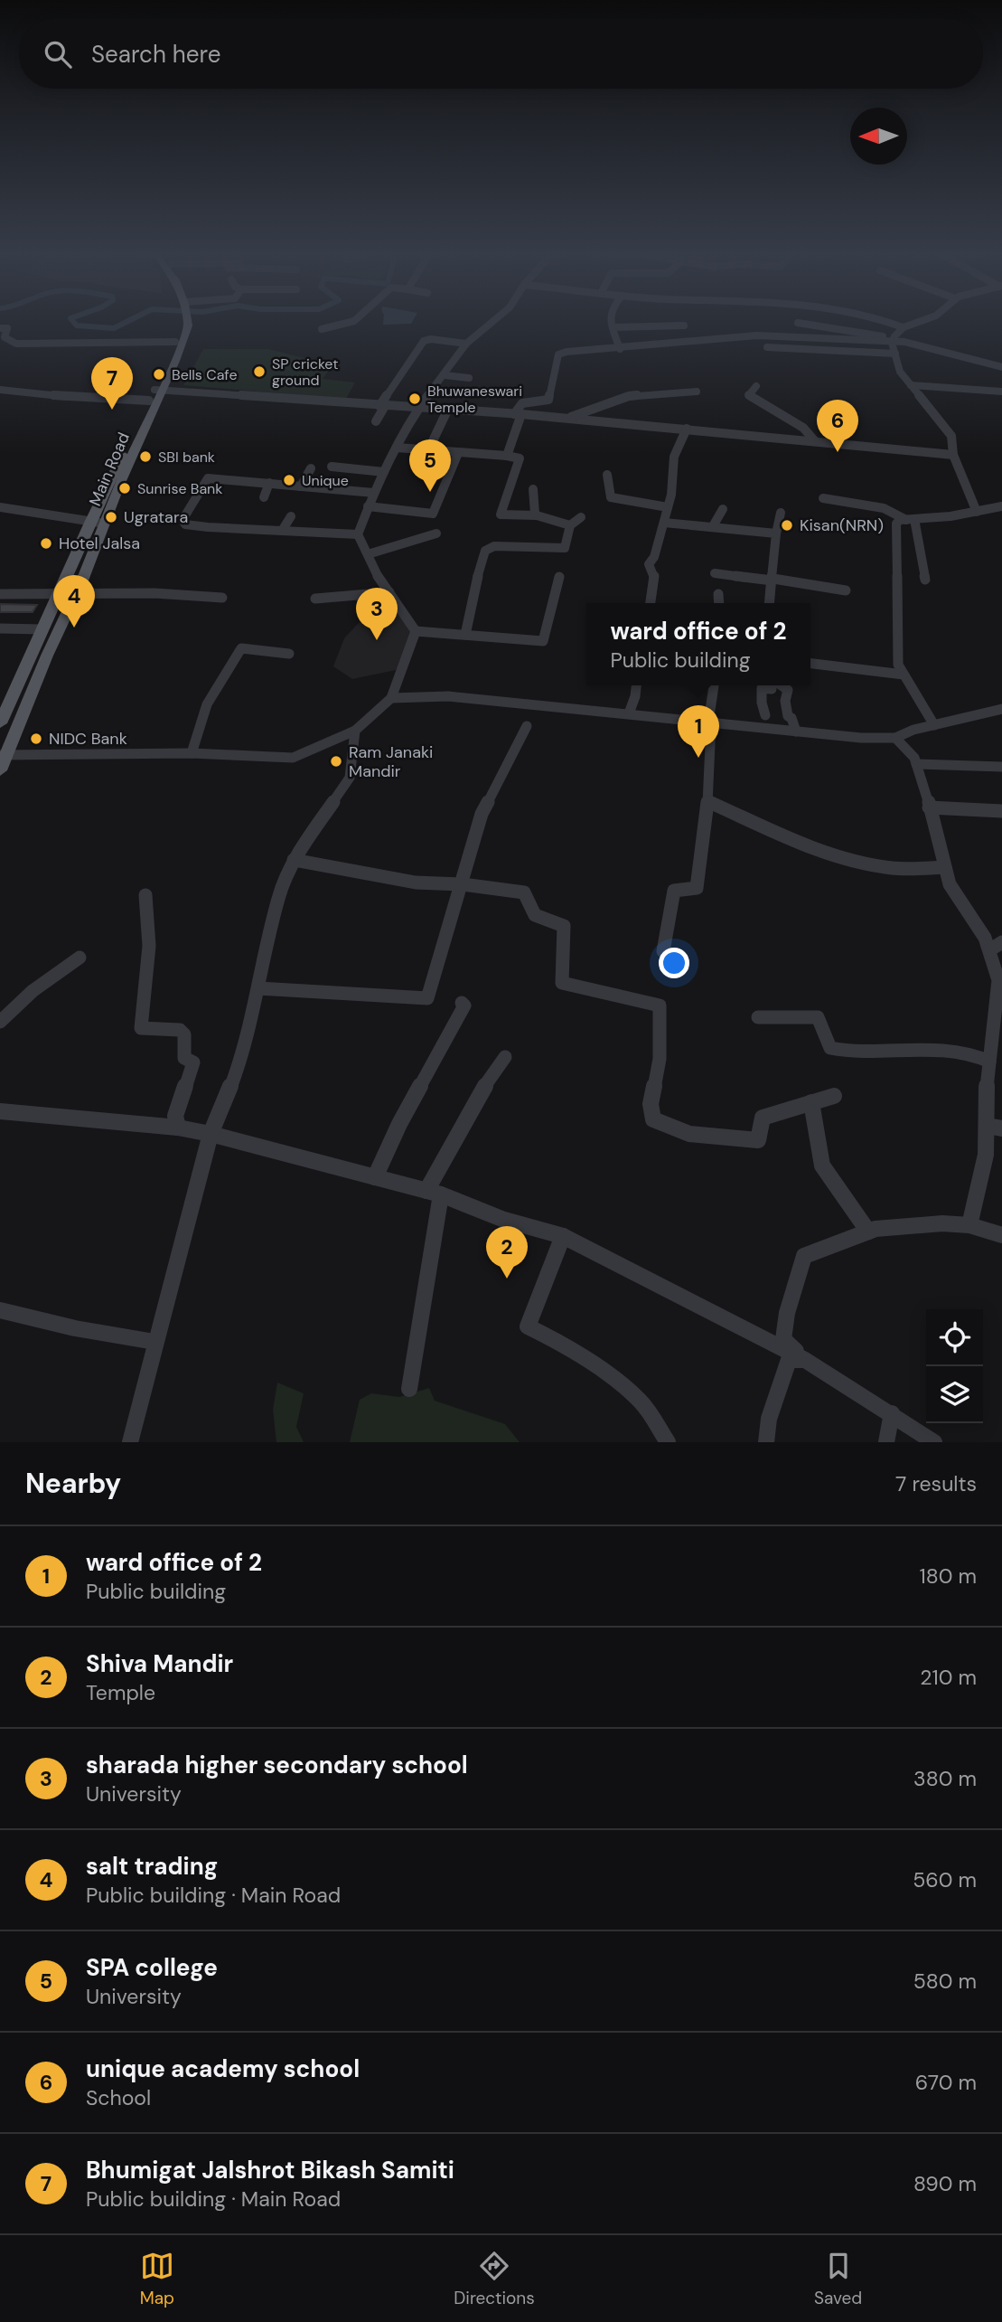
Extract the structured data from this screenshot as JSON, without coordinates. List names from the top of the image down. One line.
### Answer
{"streets":{"main road":["Main Road"]},"places":["SP cricket ground","Bells Cafe","Bhuwaneswari Temple","SBI bank","Unique","Sunrise Bank","Ugratara","Kisan(NRN)","Hotel Jalsa","NIDC Bank","Ram Janaki Mandir"],"north":"left","page":{"search":"Search here","pins":["7","6","5","4","3","1","2"],"popup":["ward office of 2","Public building"],"heading":["Nearby","7 results"],"list":[{"mark":"1","name":"ward office of 2","note":"Public building","value":"180 m"},{"mark":"2","name":"Shiva Mandir","note":"Temple","value":"210 m"},{"mark":"3","name":"sharada higher secondary school","note":"University","value":"380 m"},{"mark":"4","name":"salt trading","note":"Public building · Main Road","value":"560 m"},{"mark":"5","name":"SPA college","note":"University","value":"580 m"},{"mark":"6","name":"unique academy school","note":"School","value":"670 m"},{"mark":"7","name":"Bhumigat Jalshrot Bikash Samiti","note":"Public building · Main Road","value":"890 m"}],"nav":["Map","Directions","Saved"]}}
